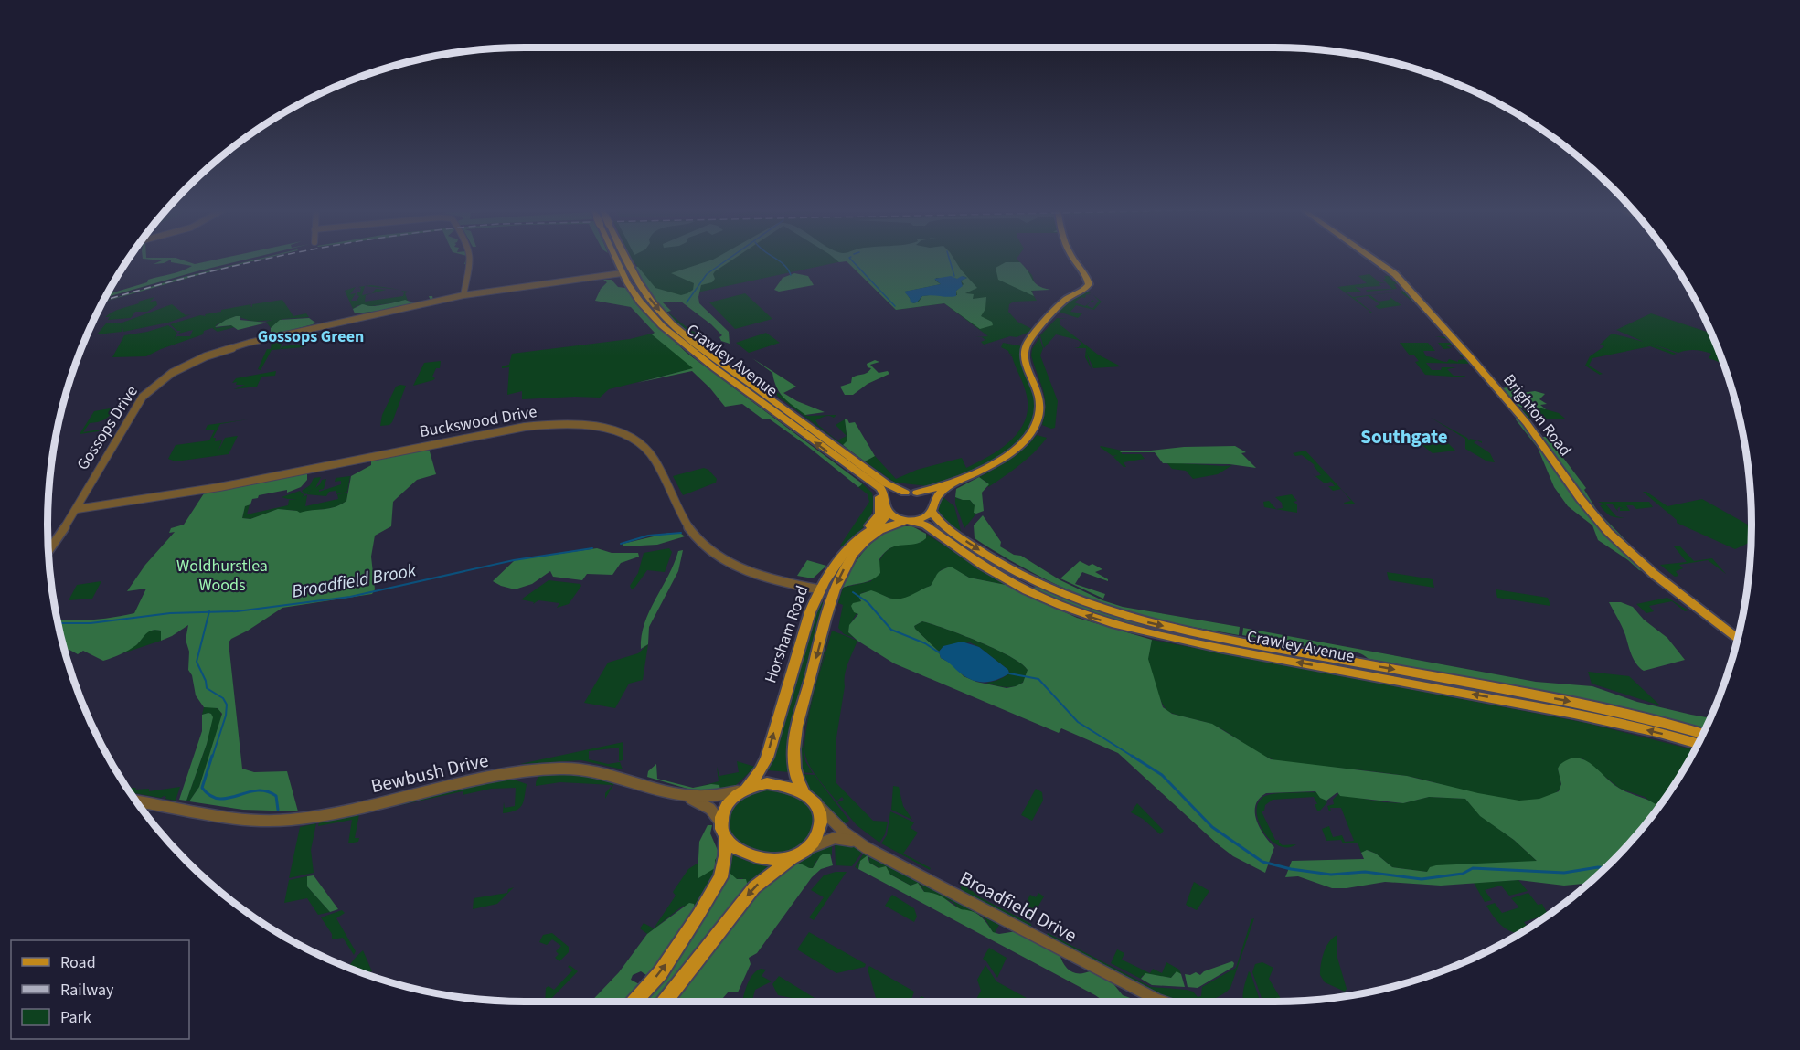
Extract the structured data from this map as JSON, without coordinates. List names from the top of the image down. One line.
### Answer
{"streets":{"main road":["Crawley Avenue","Brighton Road","Horsham Road"],"street":["Buckswood Drive","Gossops Drive","Bewbush Drive","Broadfield Drive"]},"crossings":[["Crawley Avenue","Gossops Drive"],["Crawley Avenue","Horsham Road"],["Buckswood Drive","Gossops Drive"],["Buckswood Drive","Horsham Road"],["Horsham Road","Bewbush Drive"],["Horsham Road","Broadfield Drive"],["Bewbush Drive","Broadfield Drive"]],"districts":["Gossops Green","Southgate"],"water":["Broadfield Brook"],"parks":["Woldhurstlea Woods"],"legend":["Road","Railway","Park"]}
